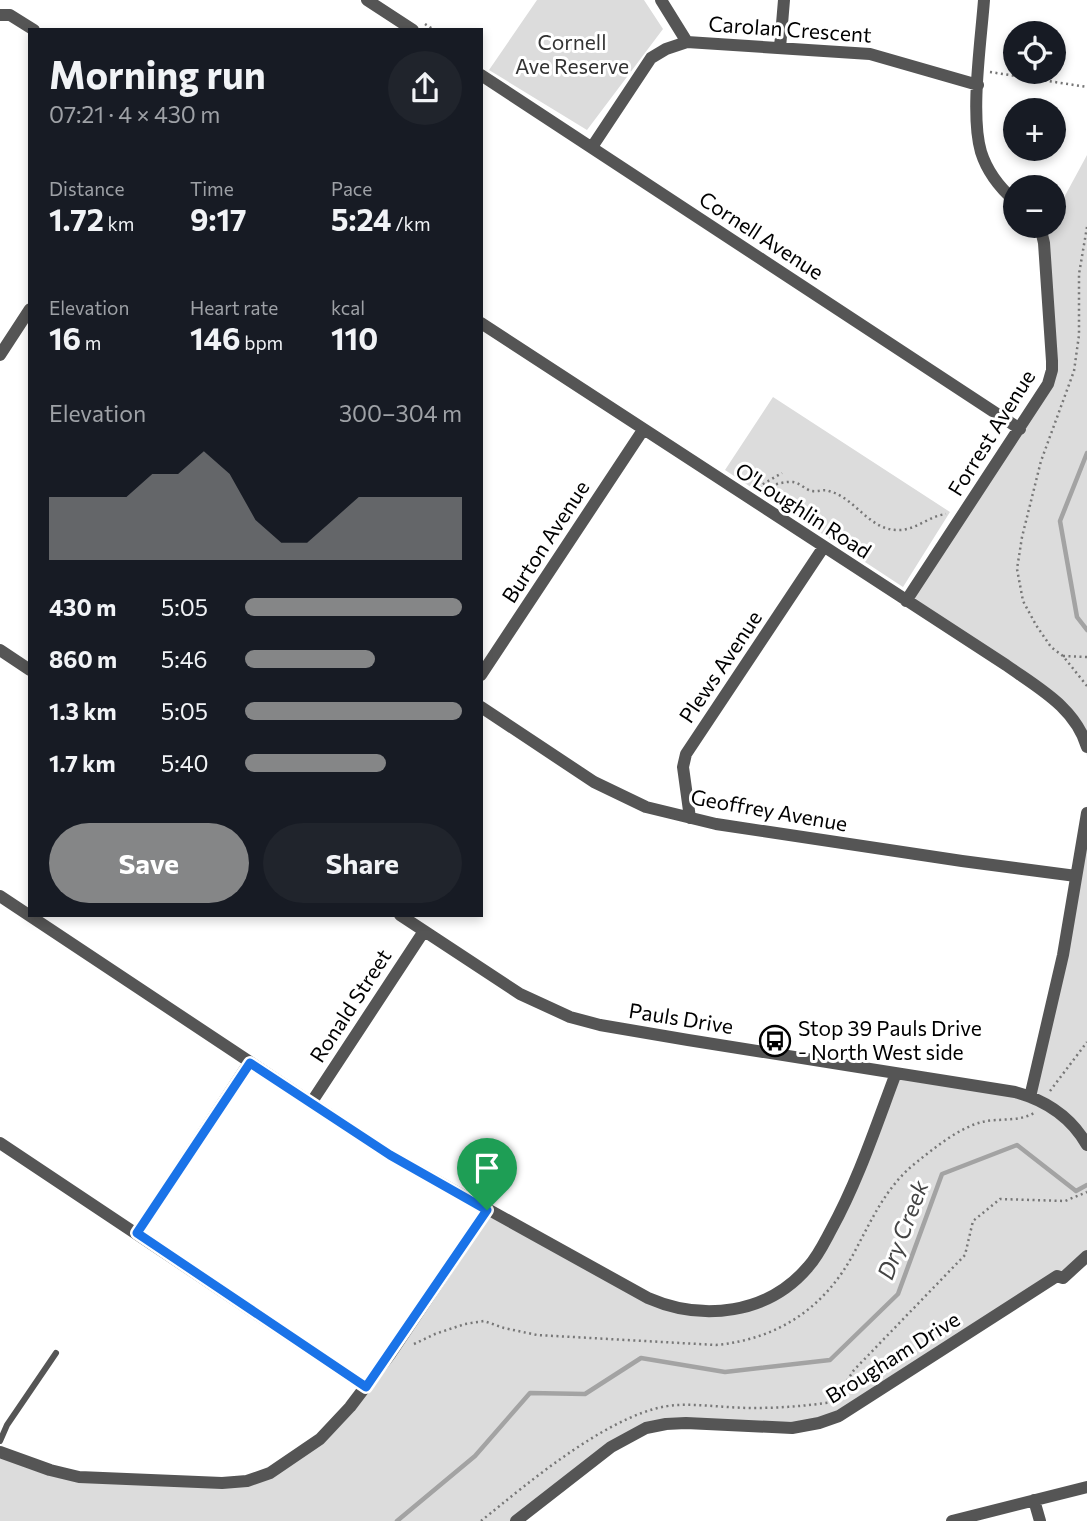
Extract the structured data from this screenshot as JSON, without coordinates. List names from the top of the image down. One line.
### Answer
{"streets":{"street":["Carolan Crescent","Cornell Avenue","Forrest Avenue","O'Loughlin Road","Burton Avenue","Plews Avenue","Geoffrey Avenue","Ronald Street","Pauls Drive","Brougham Drive"]},"crossings":[["Cornell Avenue","Forrest Avenue"],["Forrest Avenue","O'Loughlin Road"],["O'Loughlin Road","Burton Avenue"],["O'Loughlin Road","Plews Avenue"],["Plews Avenue","Geoffrey Avenue"],["Ronald Street","Pauls Drive"]],"water":["Dry Creek"],"parks":["Cornell Ave Reserve"],"places":{"bus stop":["Stop 39 Pauls Drive - North West side"]},"page":{"map_buttons":["+","−"],"heading":["Morning run","07:21 · 4 × 430 m"],"stats":[["Distance","1.72 km"],["Time","9:17"],["Pace","5:24 /km"],["Elevation","16 m"],["Heart rate","146 bpm"],["kcal","110"]],"chart":["Elevation","300–304 m"],"list":[{"name":"430 m","note":"5:05"},{"name":"860 m","note":"5:46"},{"name":"1.3 km","note":"5:05"},{"name":"1.7 km","note":"5:40"}],"buttons":["Save","Share"]}}
